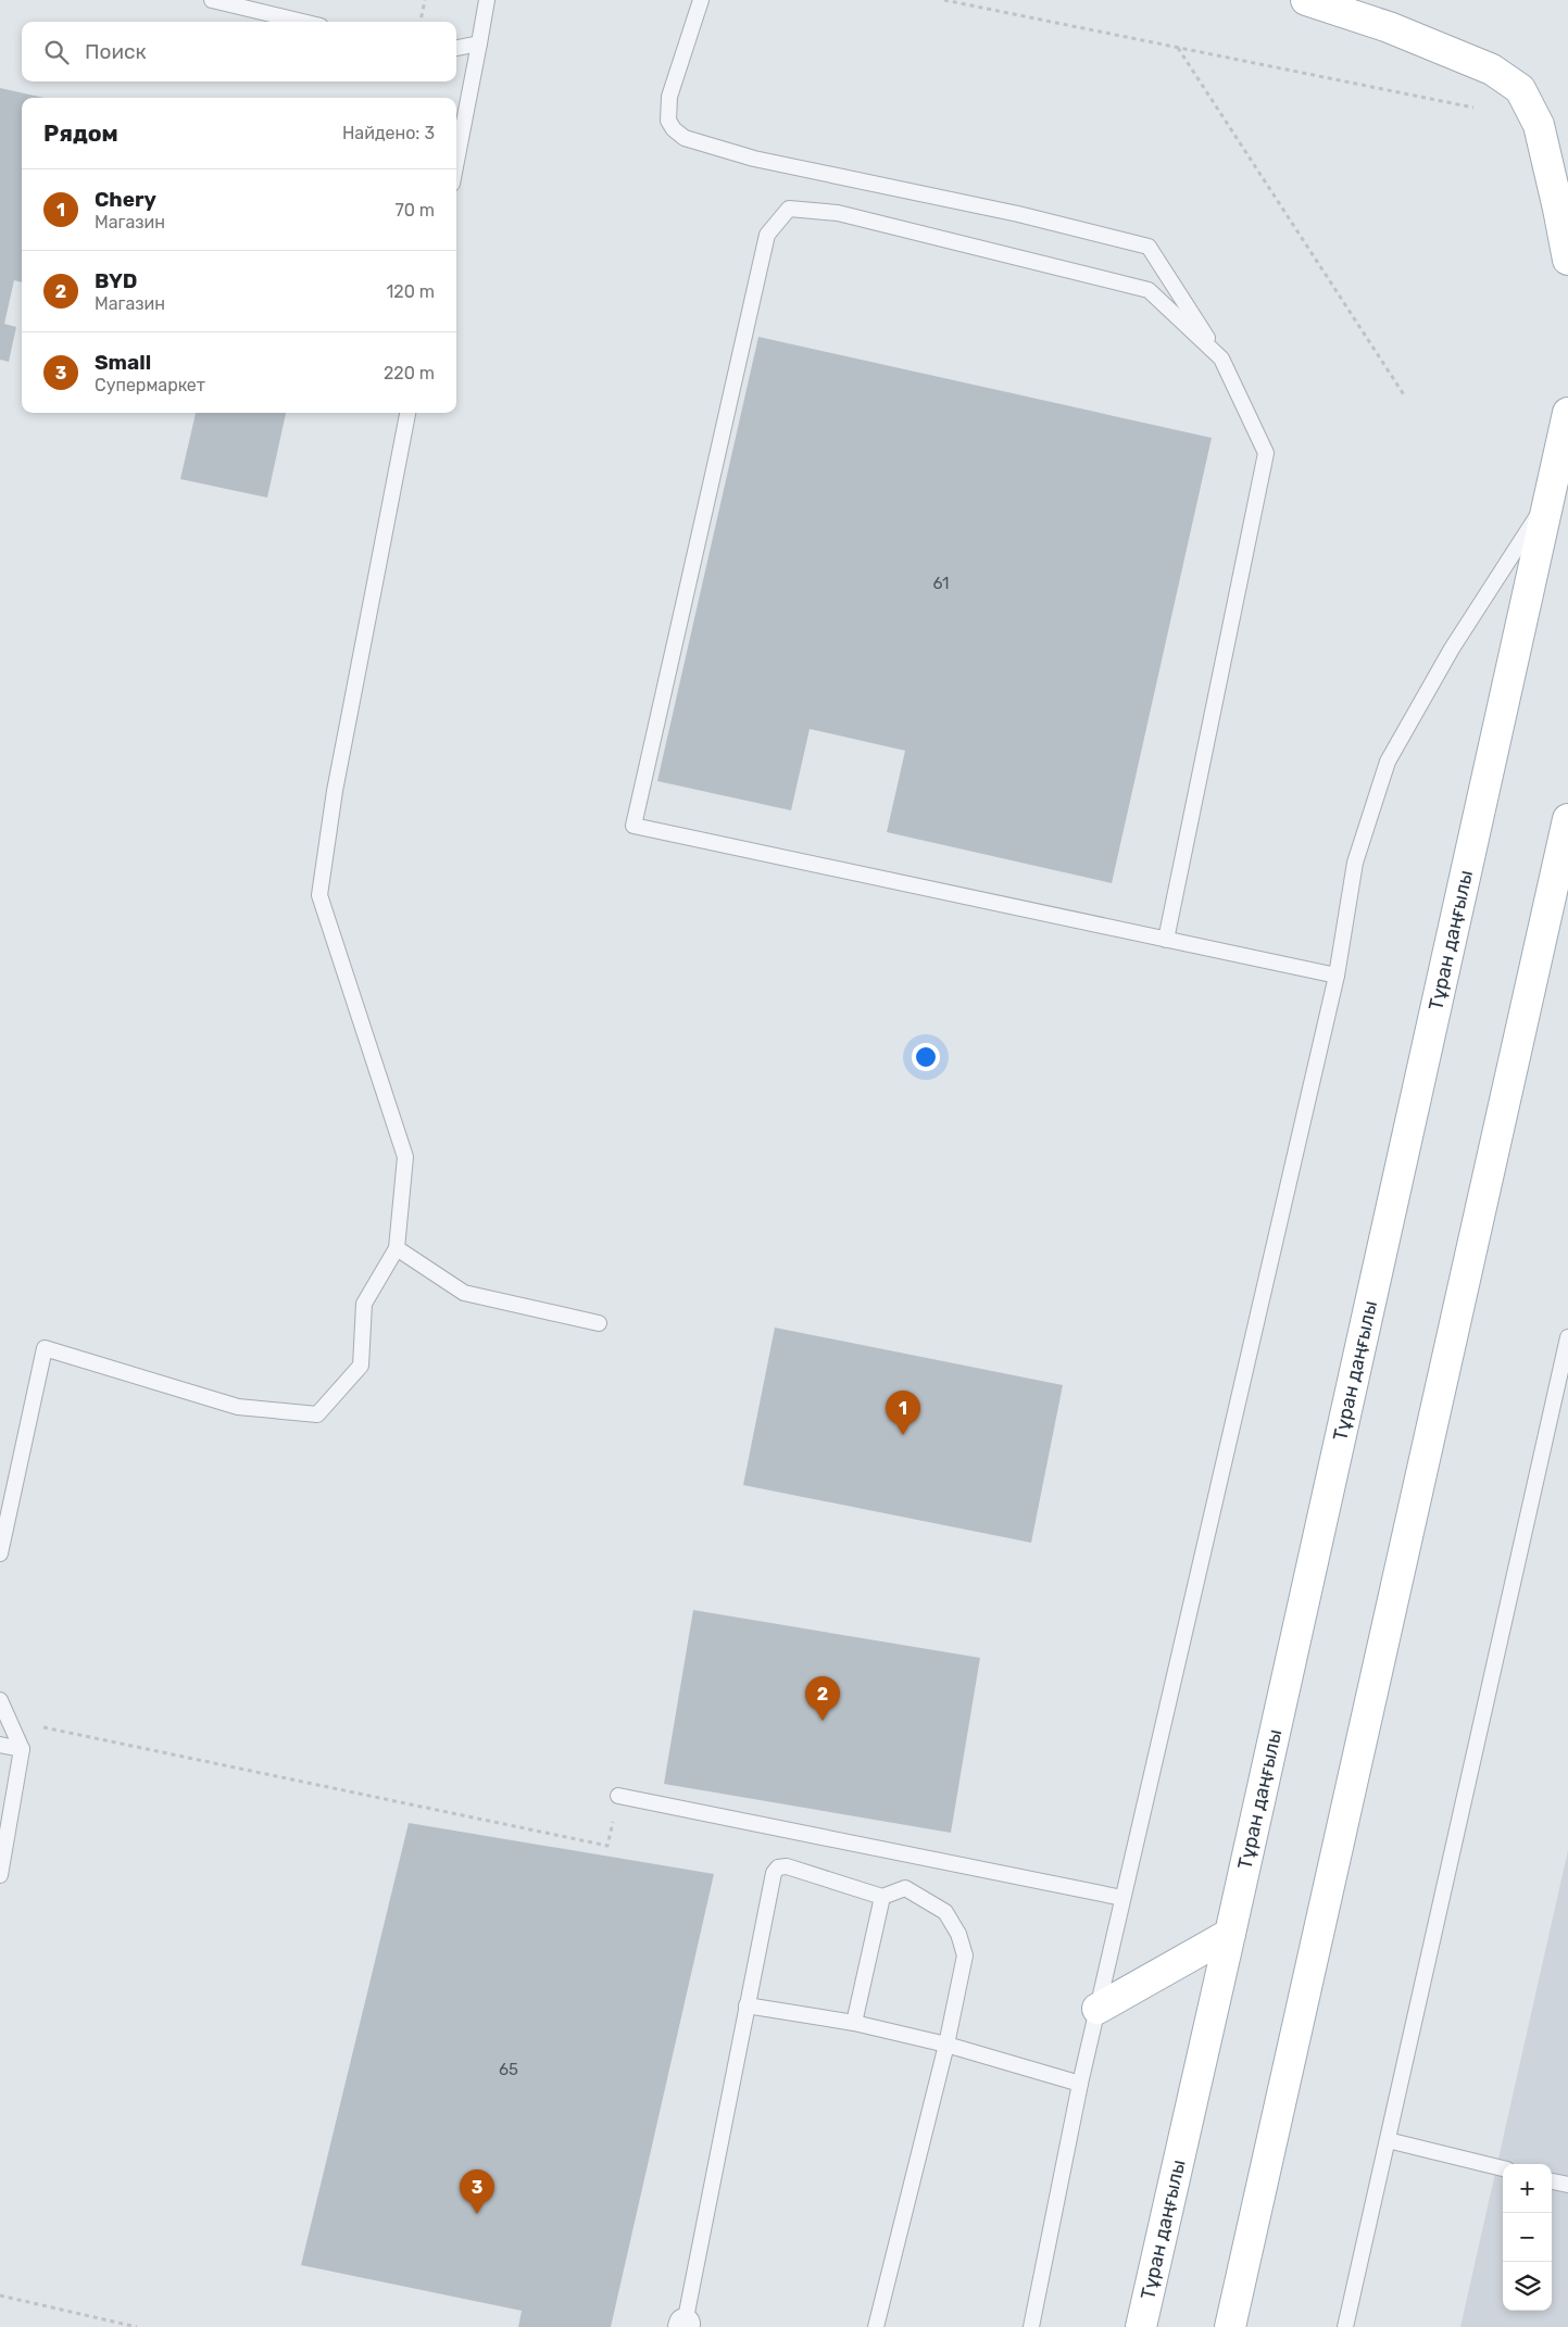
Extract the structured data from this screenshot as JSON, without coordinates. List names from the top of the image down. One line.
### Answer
{"streets":{"main road":["Тұран даңғылы"]},"house_numbers":["61","65"],"page":{"search":"Поиск","heading":["Рядом","Найдено: 3"],"list":[{"mark":"1","name":"Chery","note":"Магазин","value":"70 m"},{"mark":"2","name":"BYD","note":"Магазин","value":"120 m"},{"mark":"3","name":"Small","note":"Супермаркет","value":"220 m"}],"pins":["1","2","3"],"map_buttons":["+","−"]}}
